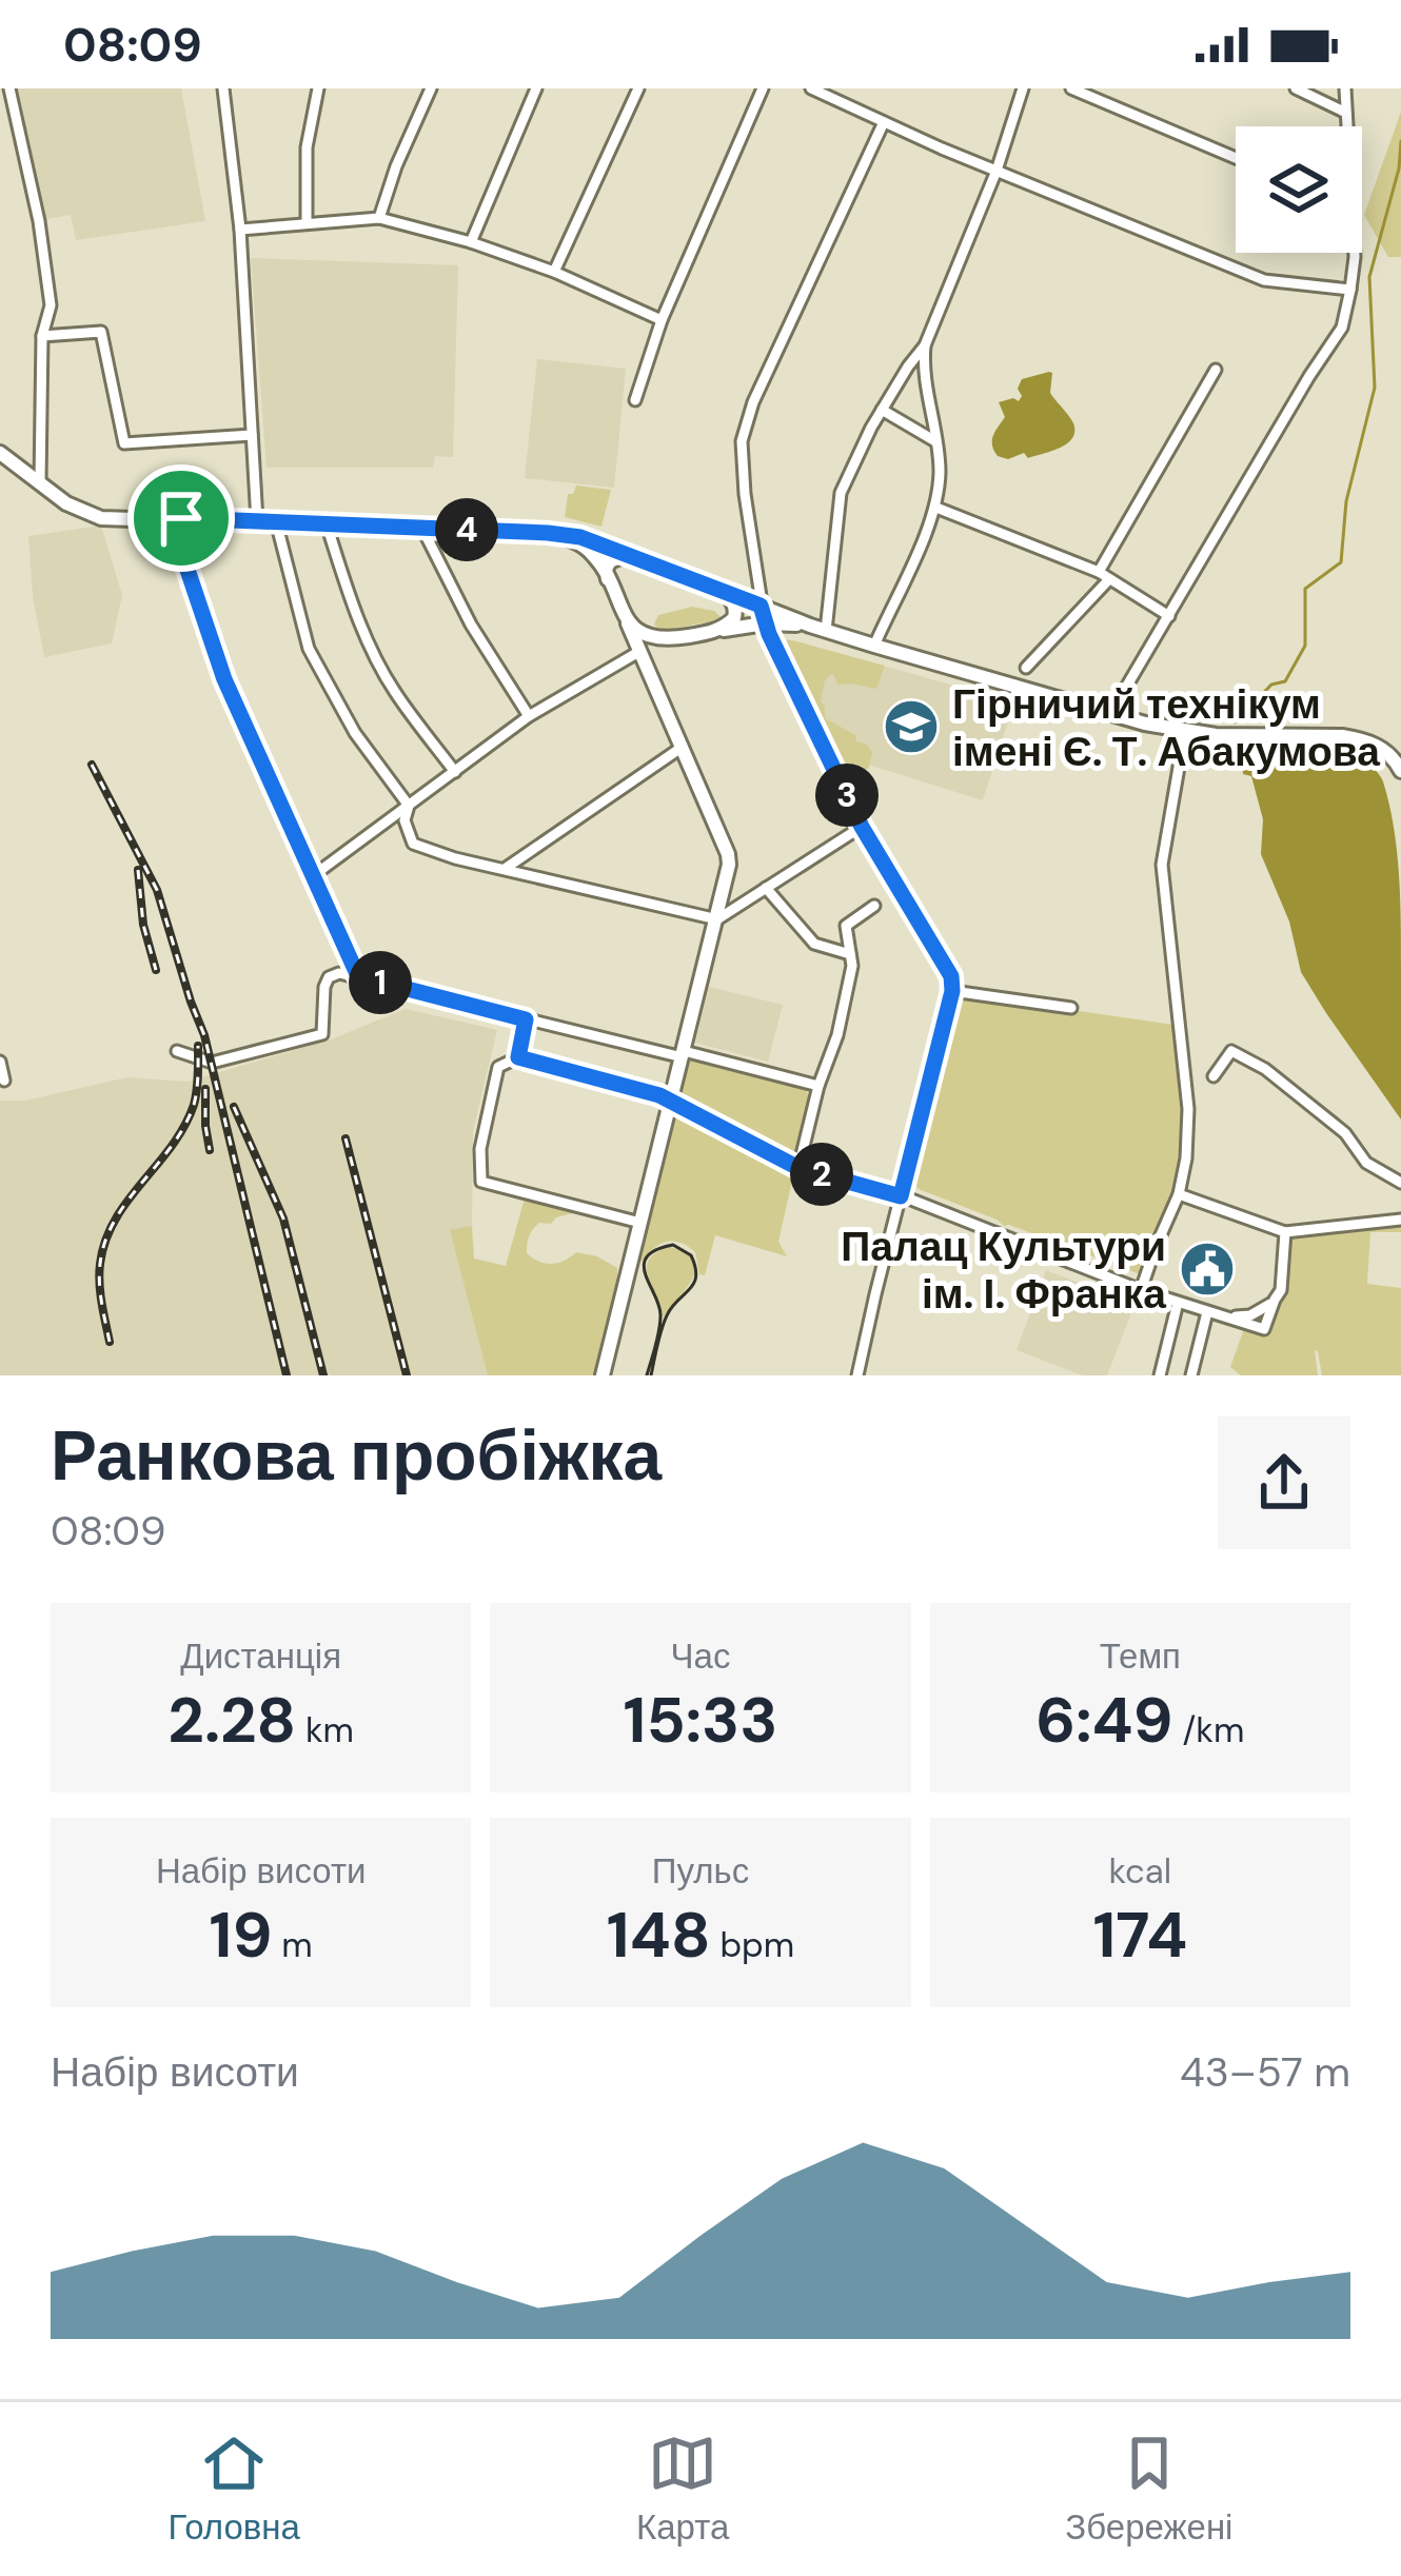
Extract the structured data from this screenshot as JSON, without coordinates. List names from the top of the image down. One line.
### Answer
{"places":{"school or university":["Гірничий технікум імені Є. Т. Абакумова"],"public building":["Палац Культури ім. І. Франка"]},"page":{"status":"08:09","pins":["4","3","1","2"],"heading":["Ранкова пробіжка","08:09"],"stats":[["Дистанція","2.28 km"],["Час","15:33"],["Темп","6:49 /km"],["Набір висоти","19 m"],["Пульс","148 bpm"],["kcal","174"]],"chart":["Набір висоти","43–57 m"],"tabs":["Головна","Карта","Збережені"]}}
